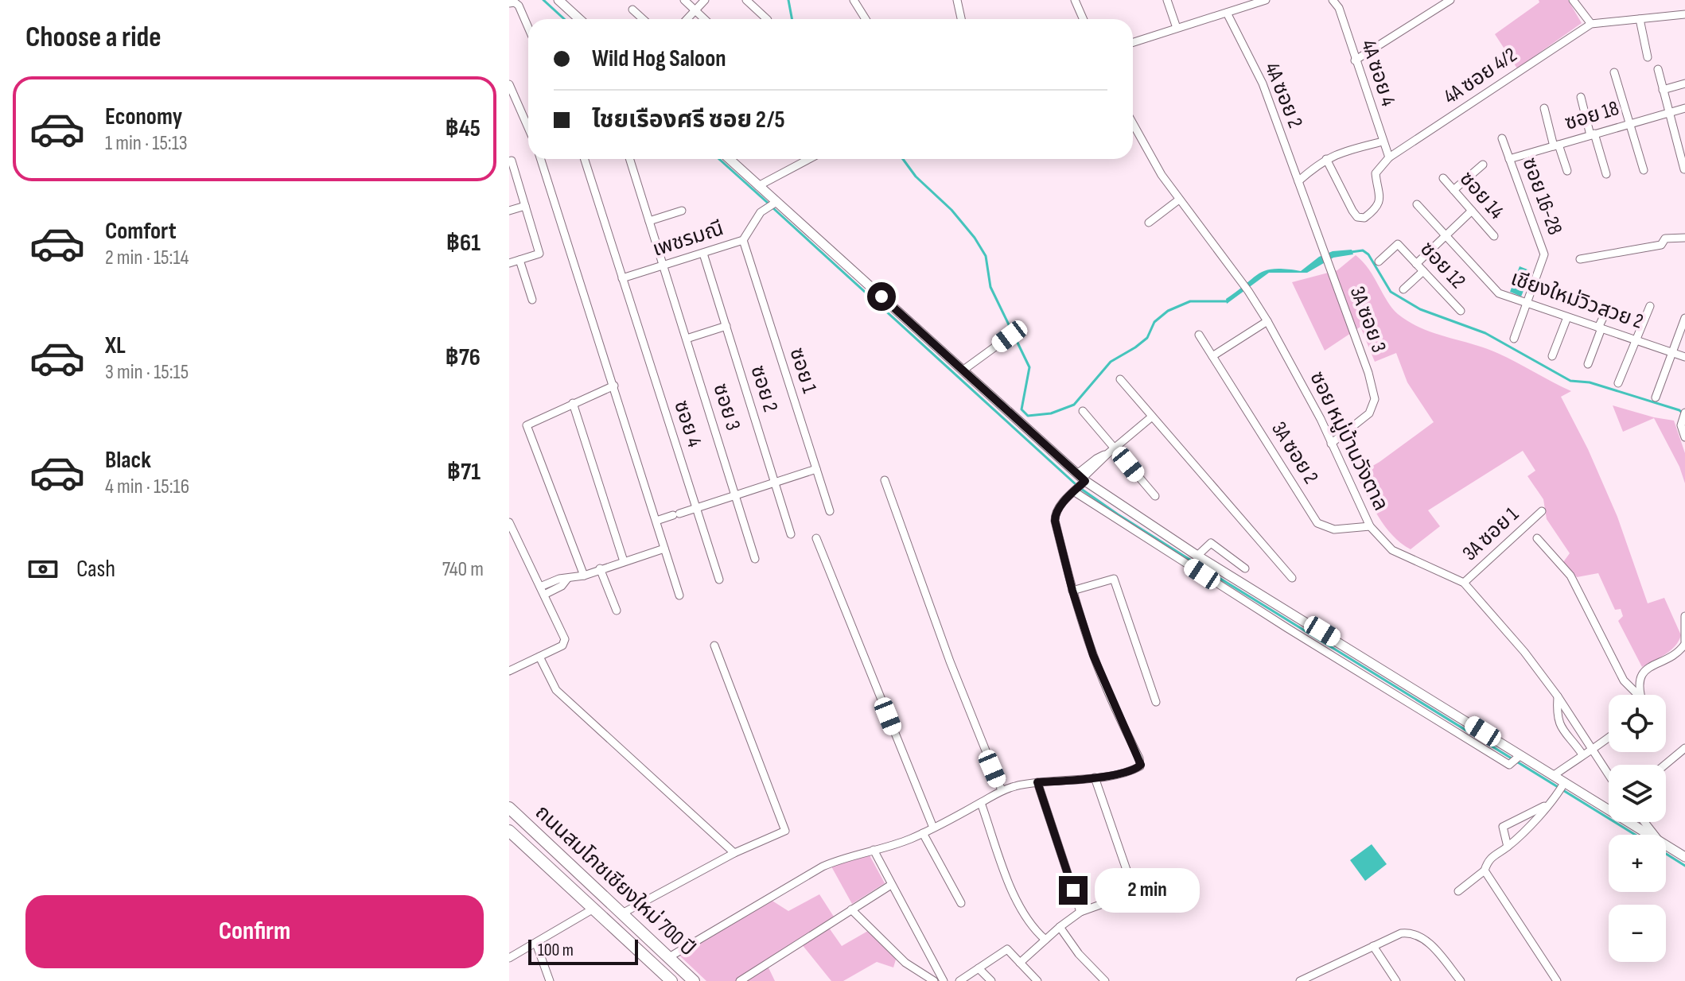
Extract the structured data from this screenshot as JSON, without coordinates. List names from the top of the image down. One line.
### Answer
{"streets":{"main road":["ถนนสมโภชเชียงใหม่ 700 ปี"],"street":["4A ซอย 4","4A ซอย 4/2","4A ซอย 2","ซอย 18","ซอย 14","ซอย 16-28","เพชรมณี","ซอย 12","เชียงใหม่วิวสวย 2","3A ซอย 3","ซอย 1","ซอย 2","ซอย 3","ซอย 4","ซอย หมู่บ้านวังตาล","3A ซอย 2","3A ซอย 1"]},"crossings":[["4A ซอย 4","4A ซอย 4/2"],["4A ซอย 2","3A ซอย 3"],["ซอย 18","ซอย 16-28"],["ซอย 16-28","เชียงใหม่วิวสวย 2"],["เพชรมณี","ซอย 1"],["เพชรมณี","ซอย 2"],["เพชรมณี","ซอย 3"],["เพชรมณี","ซอย 4"],["3A ซอย 3","ซอย หมู่บ้านวังตาล"],["ซอย หมู่บ้านวังตาล","3A ซอย 2"],["ซอย หมู่บ้านวังตาล","3A ซอย 1"]],"scale_bar":"100 m","page":{"heading":"Choose a ride","banner":["Wild Hog Saloon","ไชยเรืองศรี ซอย 2/5"],"list":[{"name":"Economy","note":"1 min · 15:13","value":"฿45"},{"name":"Comfort","note":"2 min · 15:14","value":"฿61"},{"name":"XL","note":"3 min · 15:15","value":"฿76"},{"name":"Black","note":"4 min · 15:16","value":"฿71"}],"pay":["Cash","740 m"],"map_buttons":["+","−"],"bubble":"2 min","buttons":"Confirm","scale":"100 m"}}
